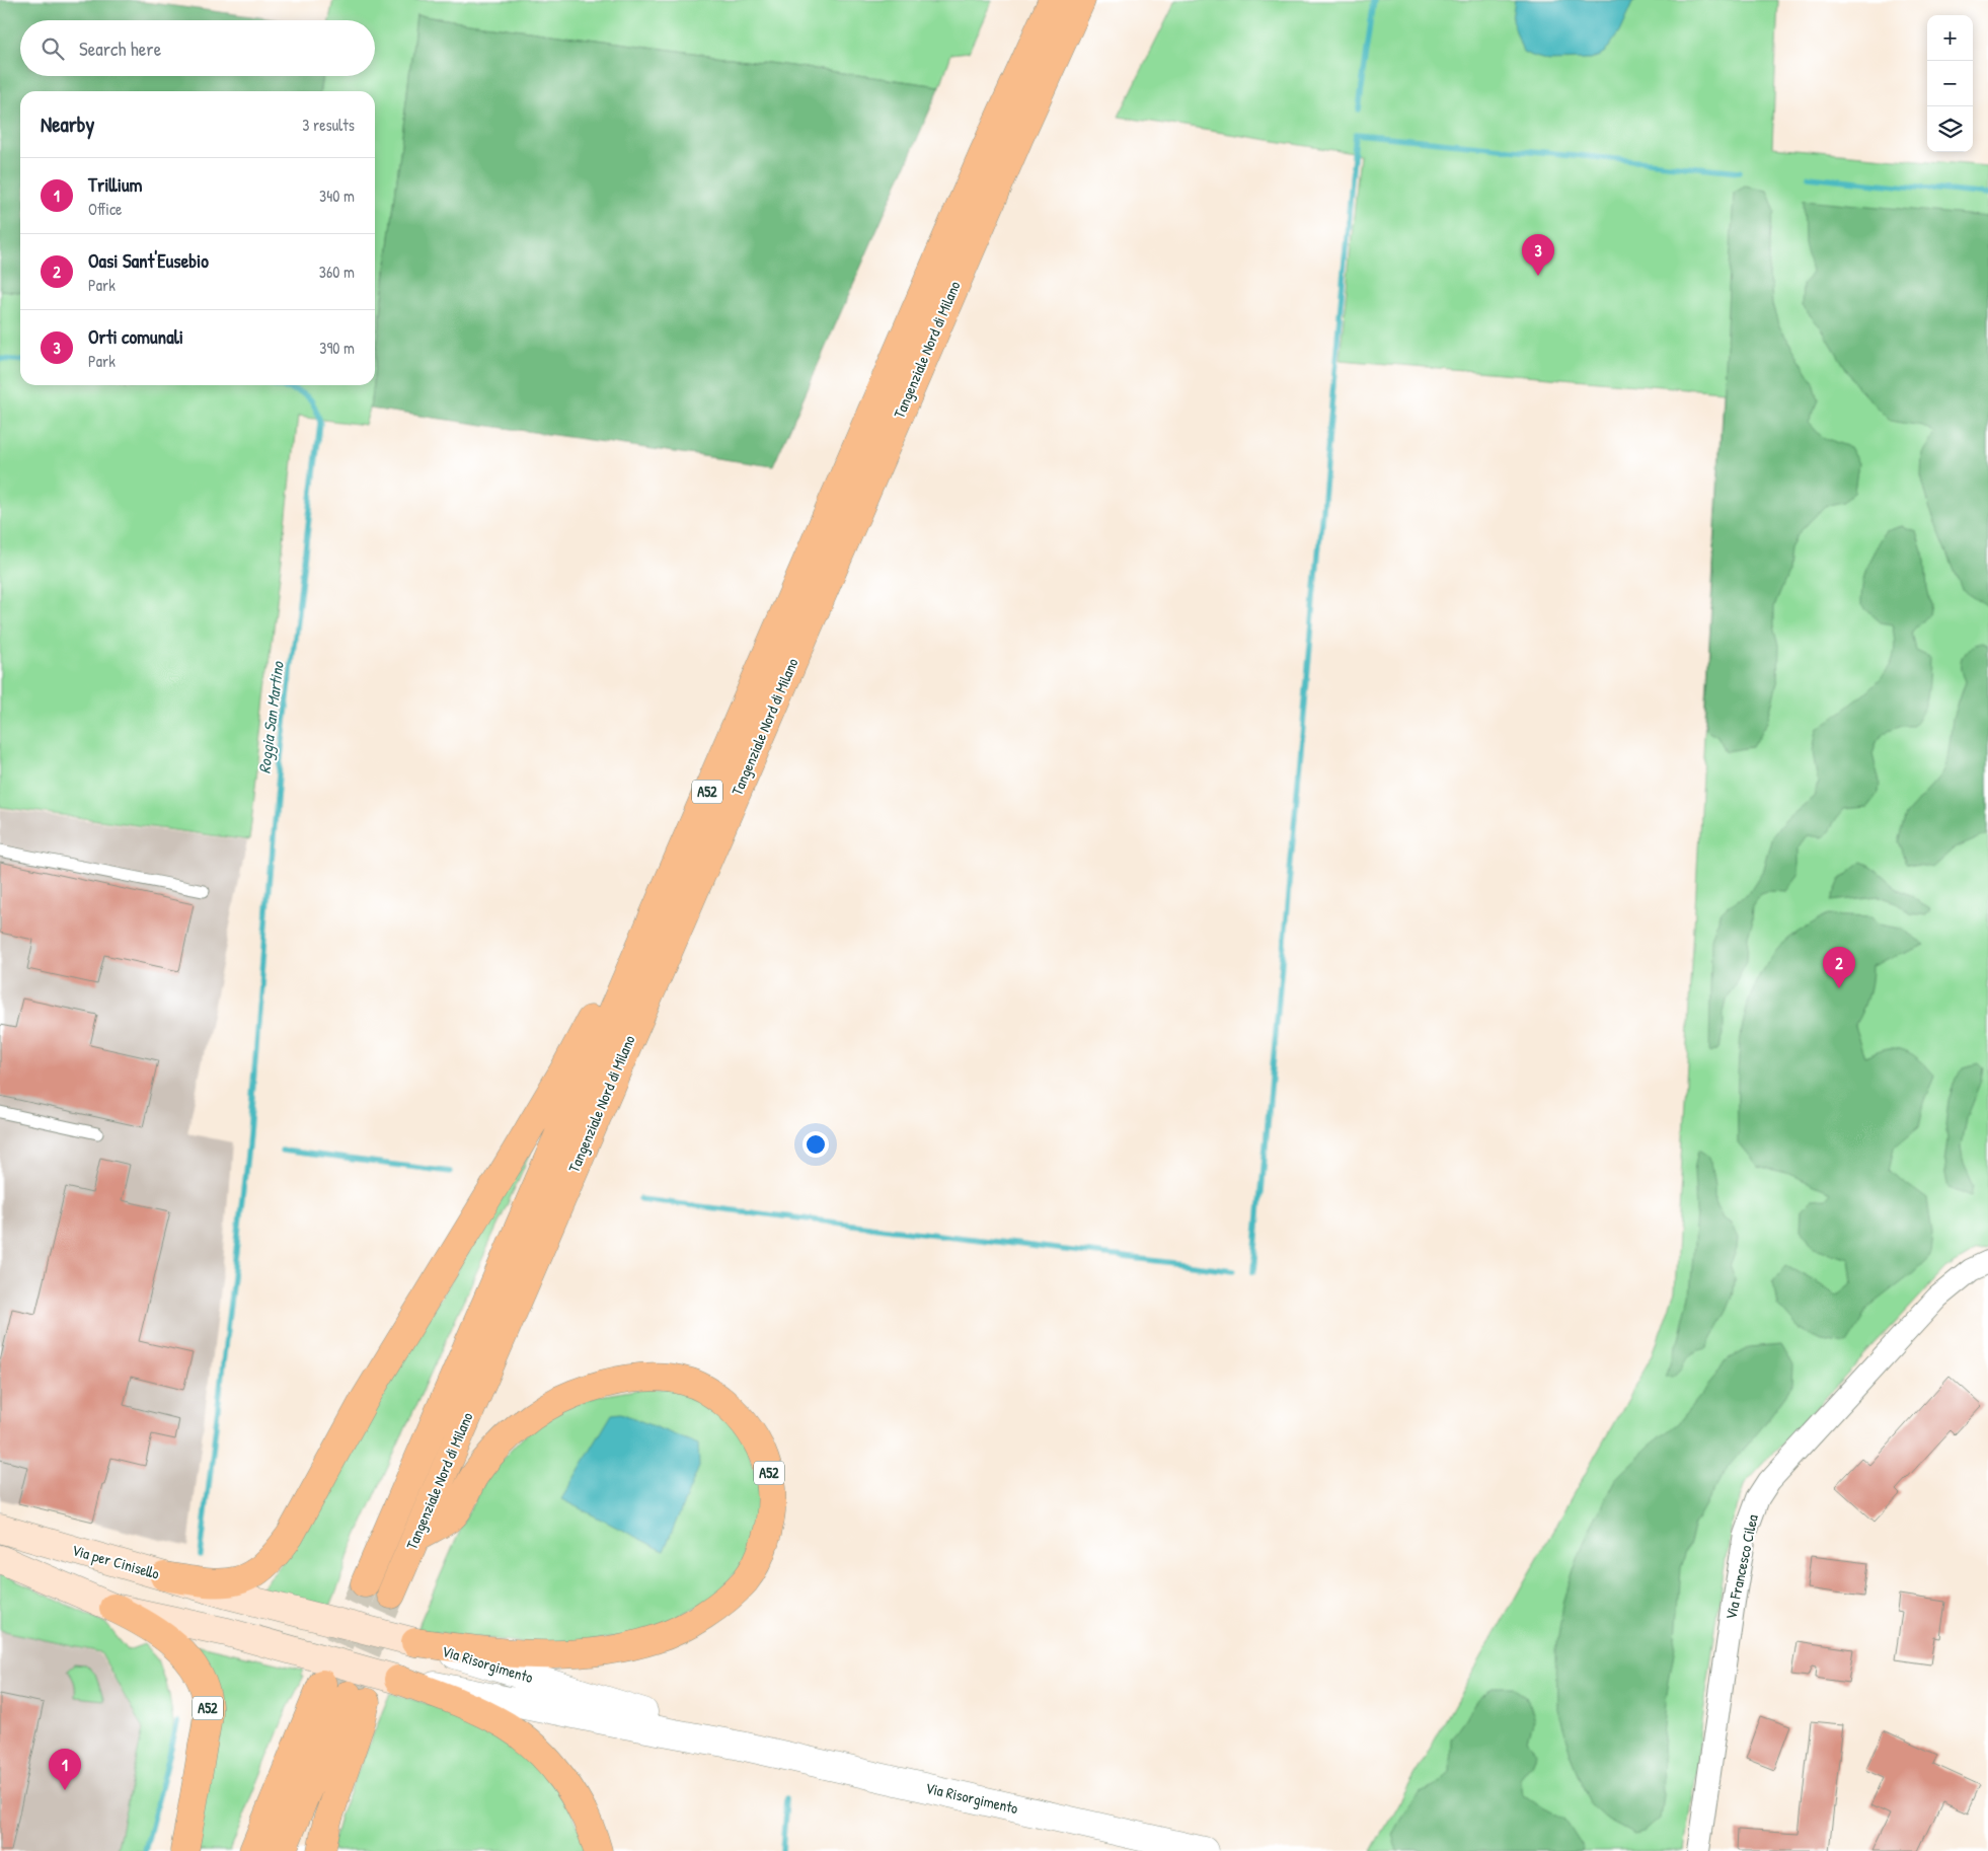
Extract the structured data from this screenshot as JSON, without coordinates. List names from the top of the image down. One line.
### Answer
{"streets":{"highway":["Tangenziale Nord di Milano","A52"],"main road":["Via per Cinisello","Via Risorgimento"],"street":["Via Francesco Cilea"]},"crossings":[["Tangenziale Nord di Milano","A52"],["A52","Via per Cinisello"],["A52","Via Risorgimento"],["Via per Cinisello","Via Risorgimento"]],"water":["Roggia San Martino"],"page":{"map_buttons":["+","−"],"search":"Search here","heading":["Nearby","3 results"],"list":[{"mark":"1","name":"Trillium","note":"Office","value":"340 m"},{"mark":"2","name":"Oasi Sant'Eusebio","note":"Park","value":"360 m"},{"mark":"3","name":"Orti comunali","note":"Park","value":"390 m"}],"pins":["3","2","1"]}}
